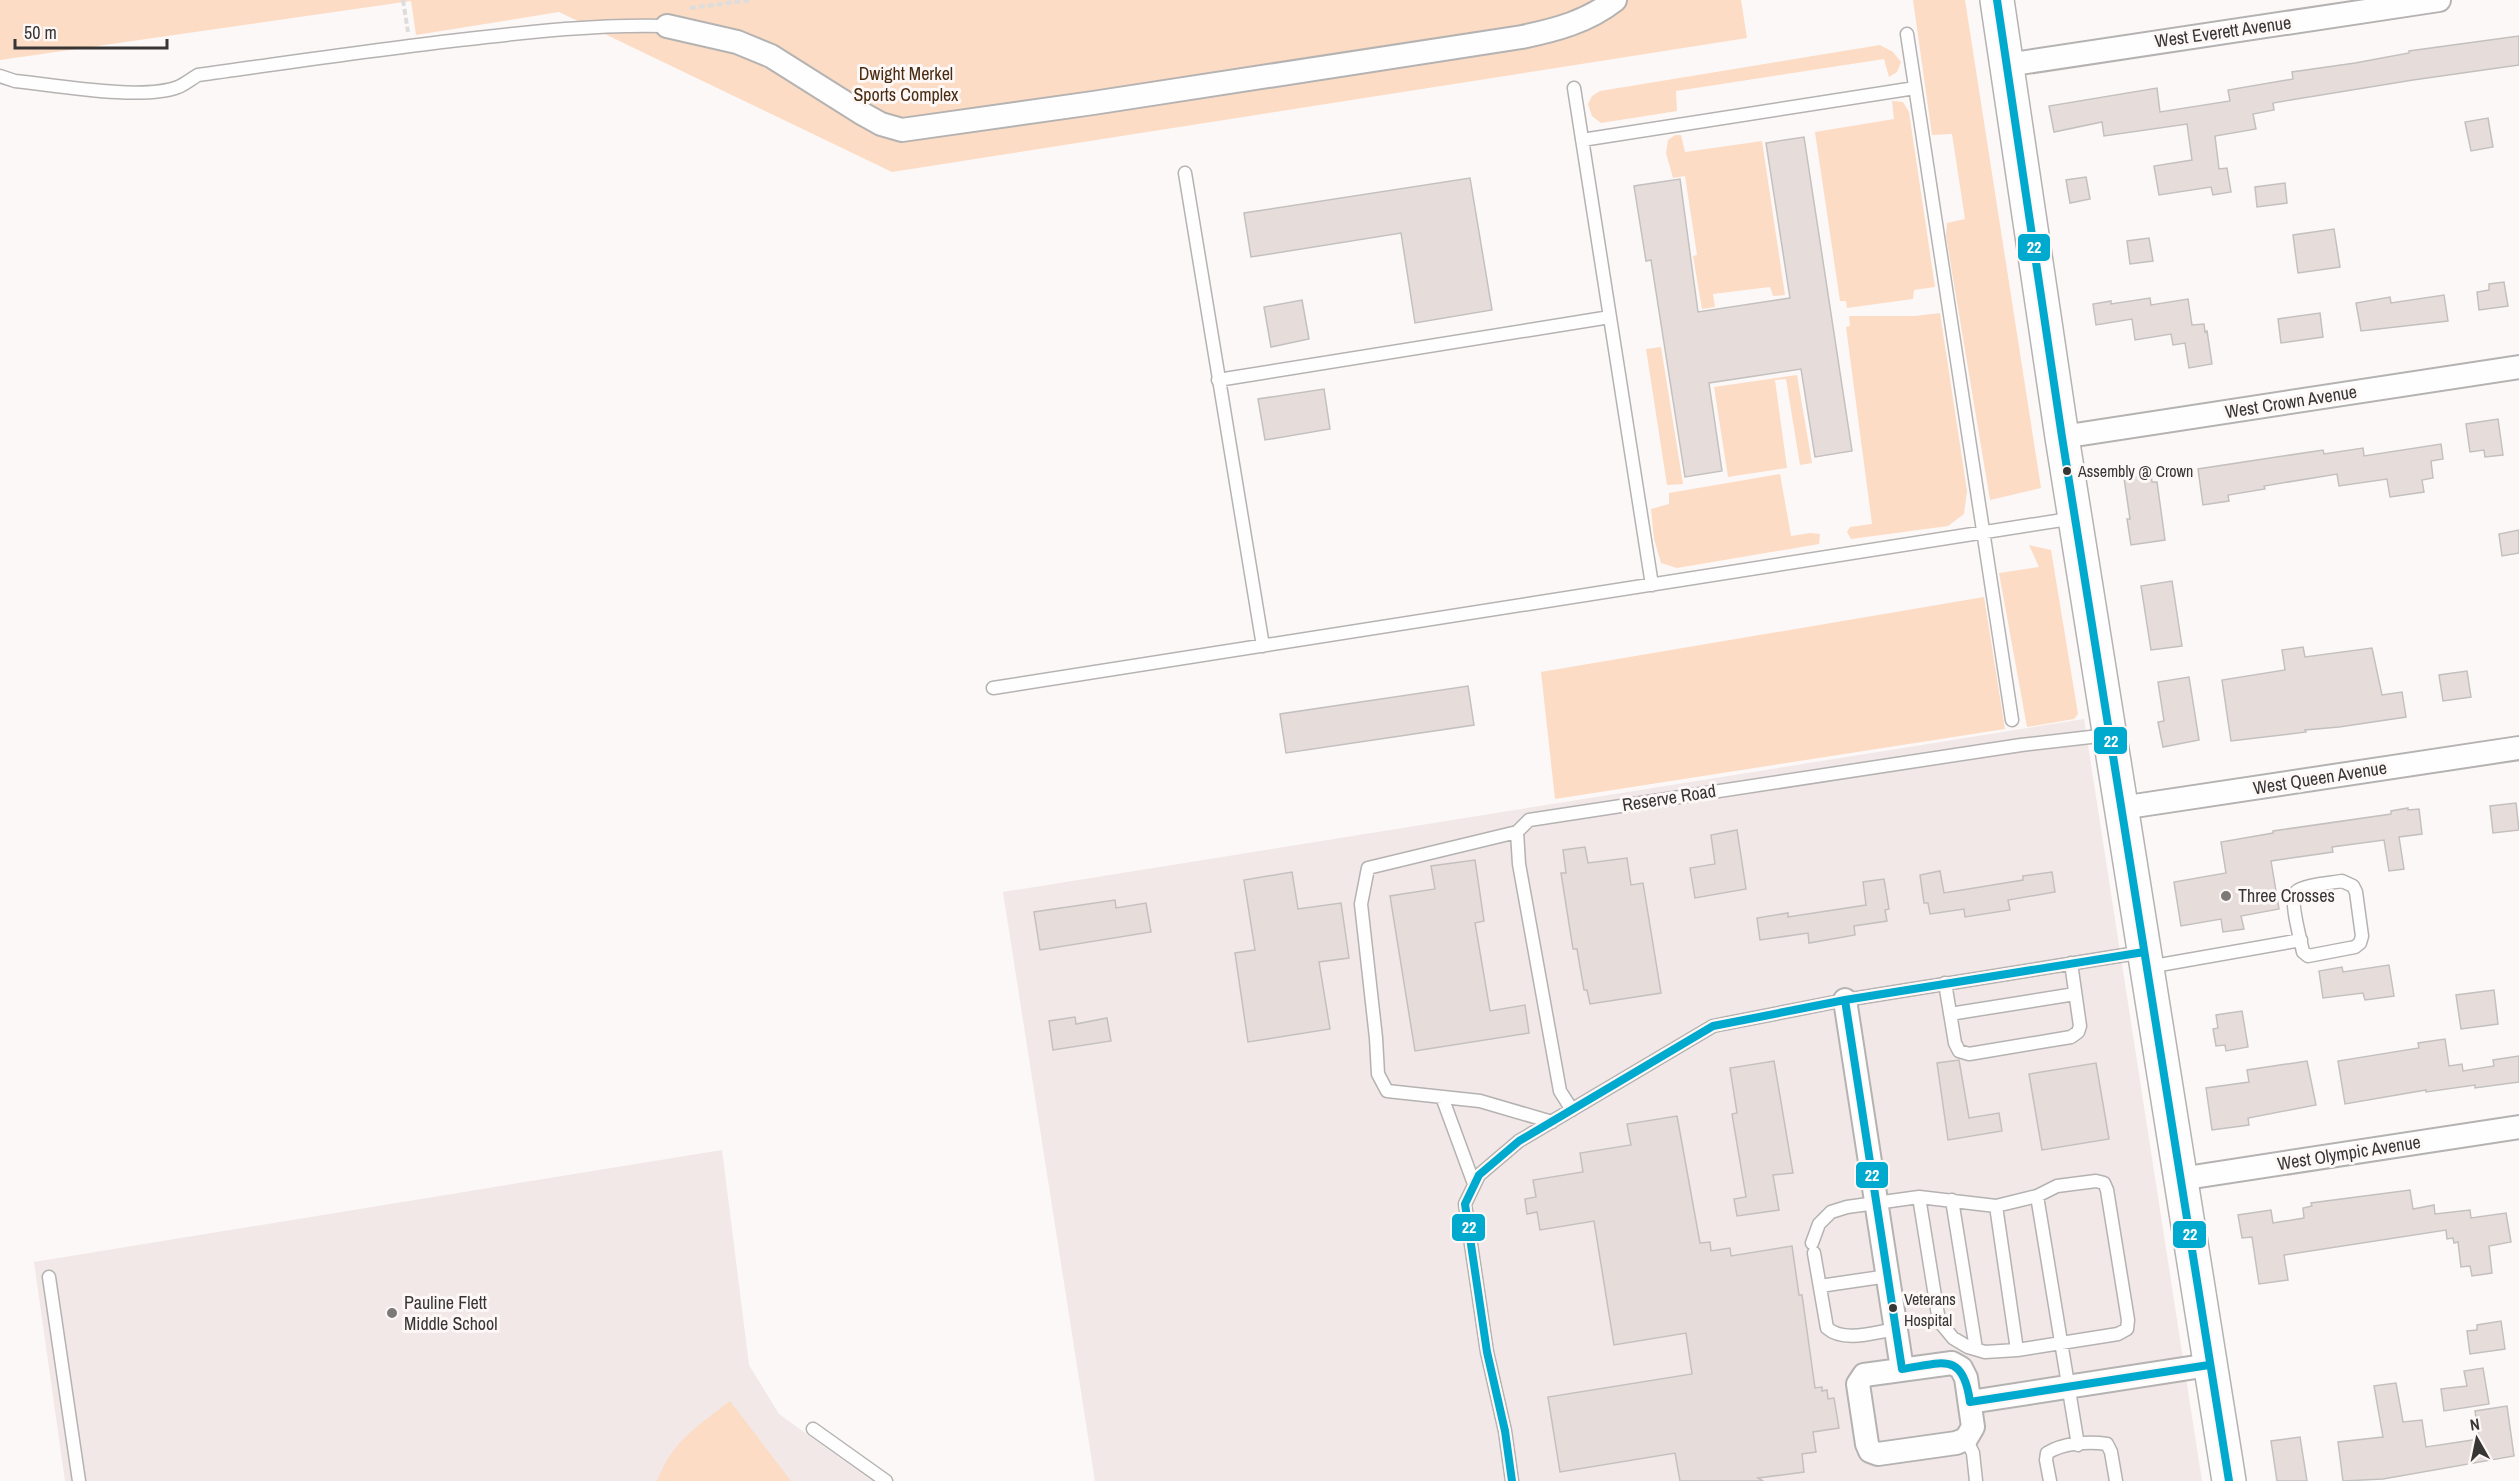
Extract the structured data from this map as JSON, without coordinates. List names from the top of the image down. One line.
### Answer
{"streets":{"street":["West Everett Avenue","West Crown Avenue","West Queen Avenue","West Olympic Avenue"],"lane":["Reserve Road"]},"parks":["Dwight Merkel Sports Complex"],"places":["Assembly @ Crown","Three Crosses","Veterans Hospital","Pauline Flett Middle School"],"lines":["transit line 22"],"scale_bar":"50 m","north":"top"}
